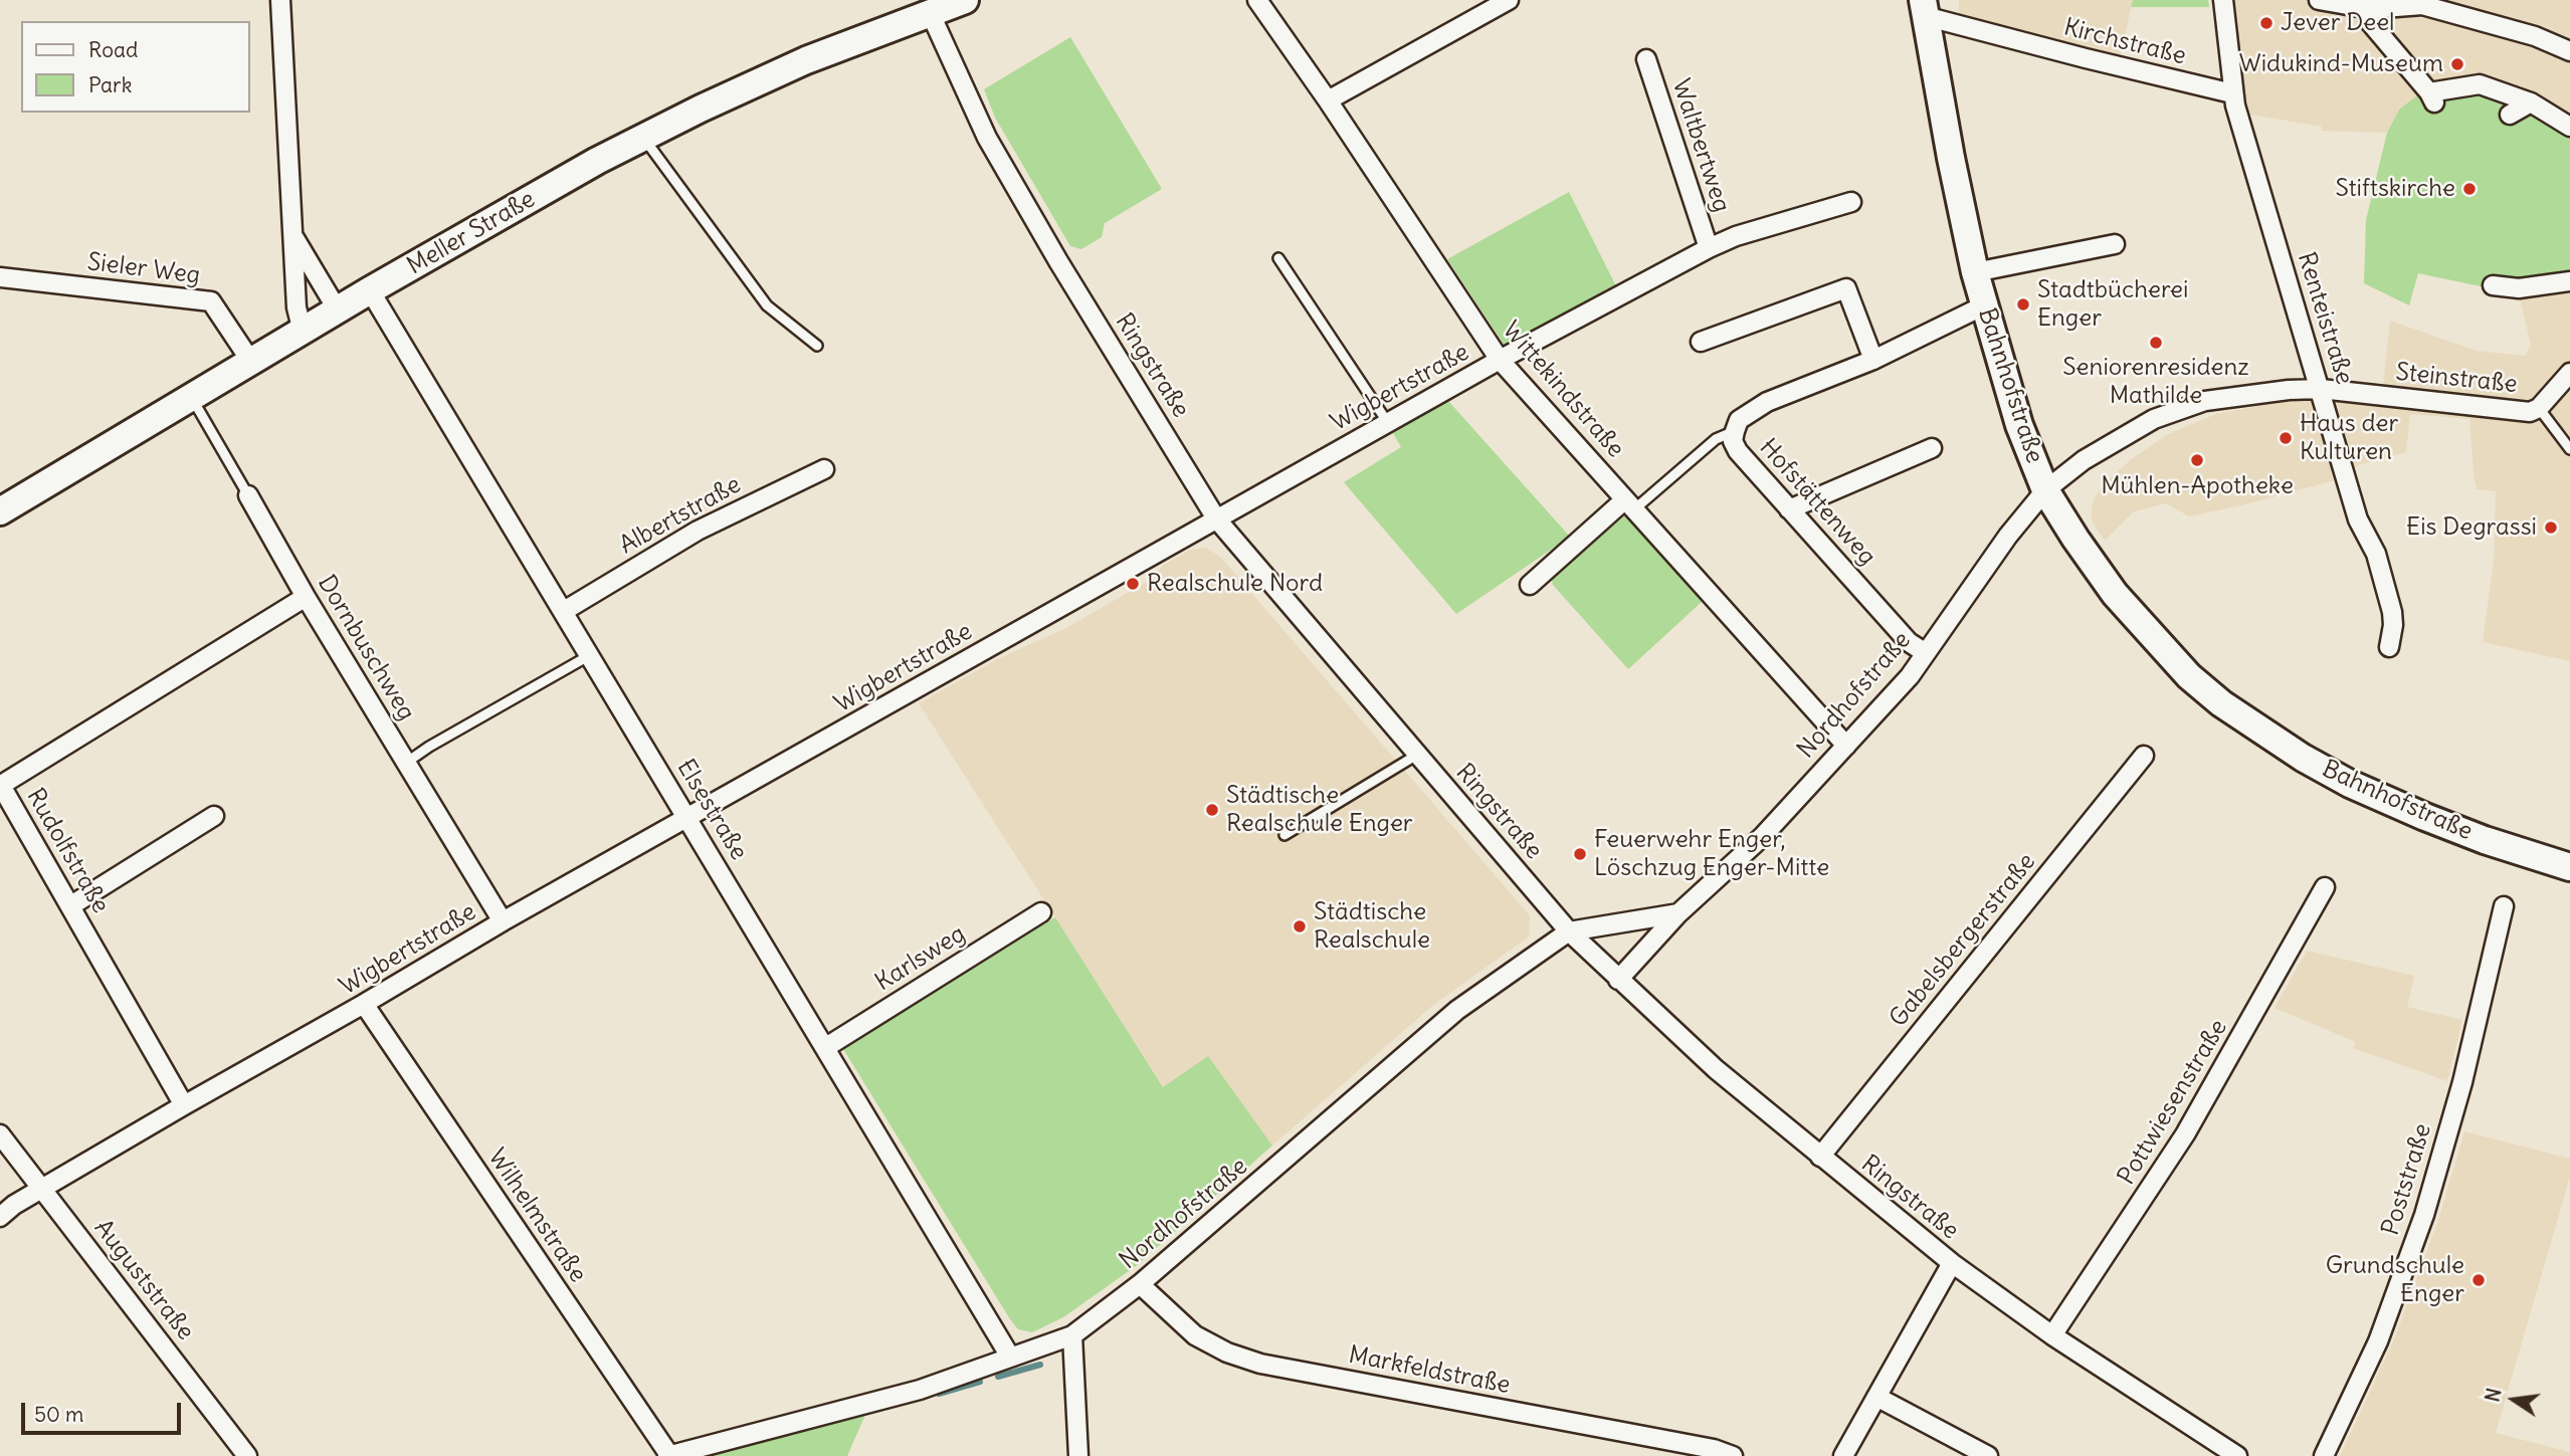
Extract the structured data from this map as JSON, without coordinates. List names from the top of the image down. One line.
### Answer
{"streets":{"street":["Kirchstraße","Waltbertweg","Meller Straße","Sieler Weg","Renteistraße","Ringstraße","Steinstraße","Bahnhofstraße","Wigbertstraße","Wittekindstraße","Hofstättenweg","Albertstraße","Dornbuschweg","Nordhofstraße","Elsestraße","Rudolfstraße","Gabelsbergerstraße","Karlsweg","Pottwiesenstraße","Poststraße","Wilhelmstraße","Auguststraße","Markfeldstraße"]},"crossings":[["Kirchstraße","Renteistraße"],["Kirchstraße","Bahnhofstraße"],["Waltbertweg","Wigbertstraße"],["Meller Straße","Sieler Weg"],["Meller Straße","Ringstraße"],["Meller Straße","Dornbuschweg"],["Meller Straße","Elsestraße"],["Renteistraße","Steinstraße"],["Ringstraße","Wigbertstraße"],["Ringstraße","Nordhofstraße"],["Ringstraße","Gabelsbergerstraße"],["Ringstraße","Pottwiesenstraße"],["Steinstraße","Bahnhofstraße"],["Steinstraße","Nordhofstraße"],["Bahnhofstraße","Hofstättenweg"],["Bahnhofstraße","Nordhofstraße"],["Wigbertstraße","Wittekindstraße"],["Wigbertstraße","Dornbuschweg"],["Wigbertstraße","Elsestraße"],["Wigbertstraße","Rudolfstraße"],["Wigbertstraße","Wilhelmstraße"],["Wigbertstraße","Auguststraße"],["Wittekindstraße","Nordhofstraße"],["Hofstättenweg","Nordhofstraße"],["Albertstraße","Elsestraße"],["Dornbuschweg","Rudolfstraße"],["Nordhofstraße","Elsestraße"],["Nordhofstraße","Wilhelmstraße"],["Nordhofstraße","Markfeldstraße"],["Elsestraße","Karlsweg"]],"places":["Jever Deel","Widukind-Museum","Stiftskirche","Stadtbücherei Enger","Seniorenresidenz Mathilde","Haus der Kulturen","Mühlen-Apotheke","Eis Degrassi","Realschule Nord","Städtische Realschule Enger","Feuerwehr Enger, Löschzug Enger-Mitte","Städtische Realschule","Grundschule Enger"],"legend":["Road","Park"],"scale_bar":"50 m","north":"left"}
